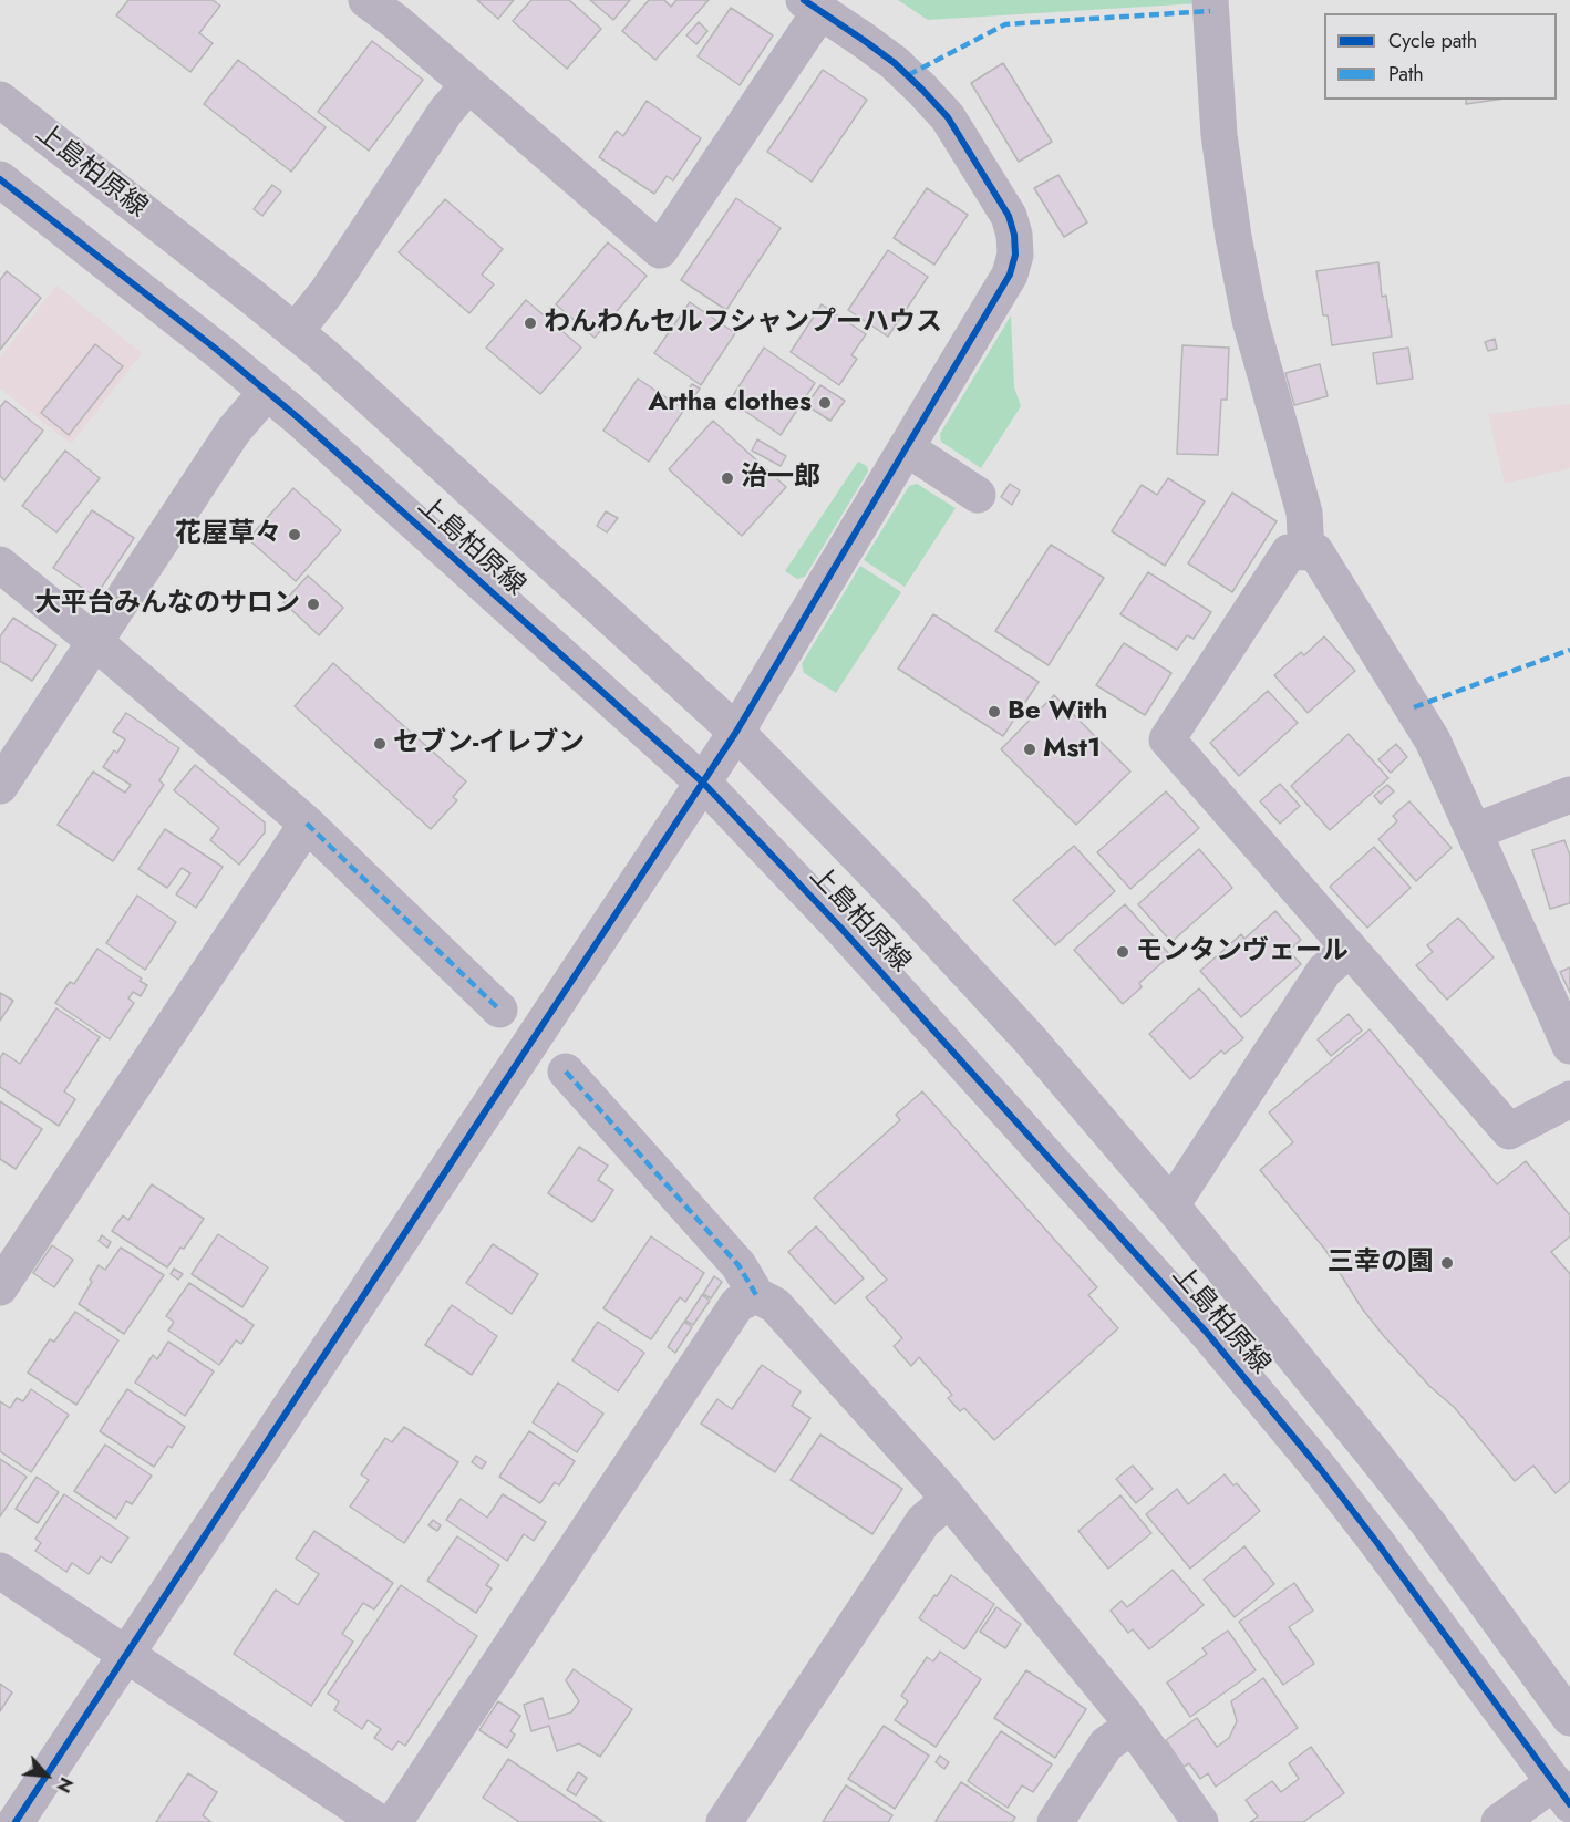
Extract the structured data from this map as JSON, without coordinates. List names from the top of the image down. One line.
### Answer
{"streets":{"street":["上島柏原線"]},"places":["わんわんセルフシャンプーハウス","Artha clothes","治一郎","花屋草々","大平台みんなのサロン","Be With","セブン-イレブン","Mst1","モンタンヴェール","三幸の園"],"legend":["Cycle path","Path"],"north":"bottom right"}
